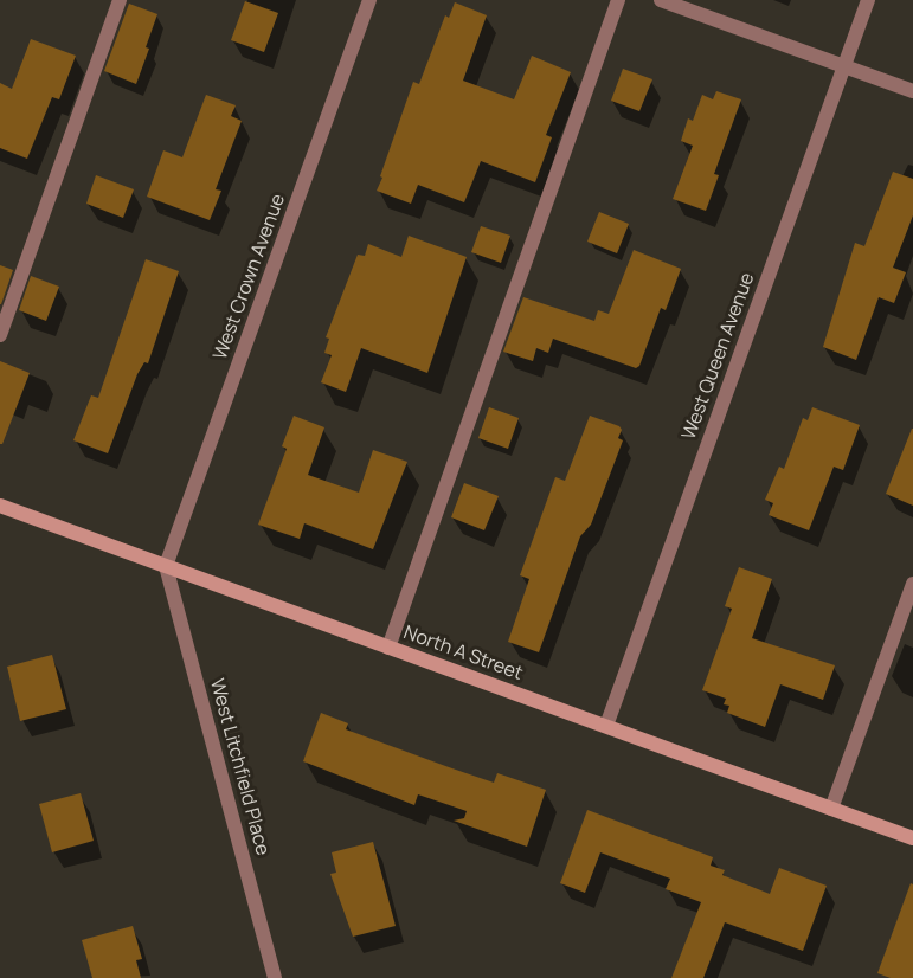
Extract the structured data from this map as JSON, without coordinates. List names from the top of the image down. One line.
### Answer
{"streets":{"street":["West Crown Avenue","West Queen Avenue","North A Street","West Litchfield Place"]},"crossings":[["West Crown Avenue","North A Street"],["West Crown Avenue","West Litchfield Place"],["West Queen Avenue","North A Street"],["North A Street","West Litchfield Place"]]}
